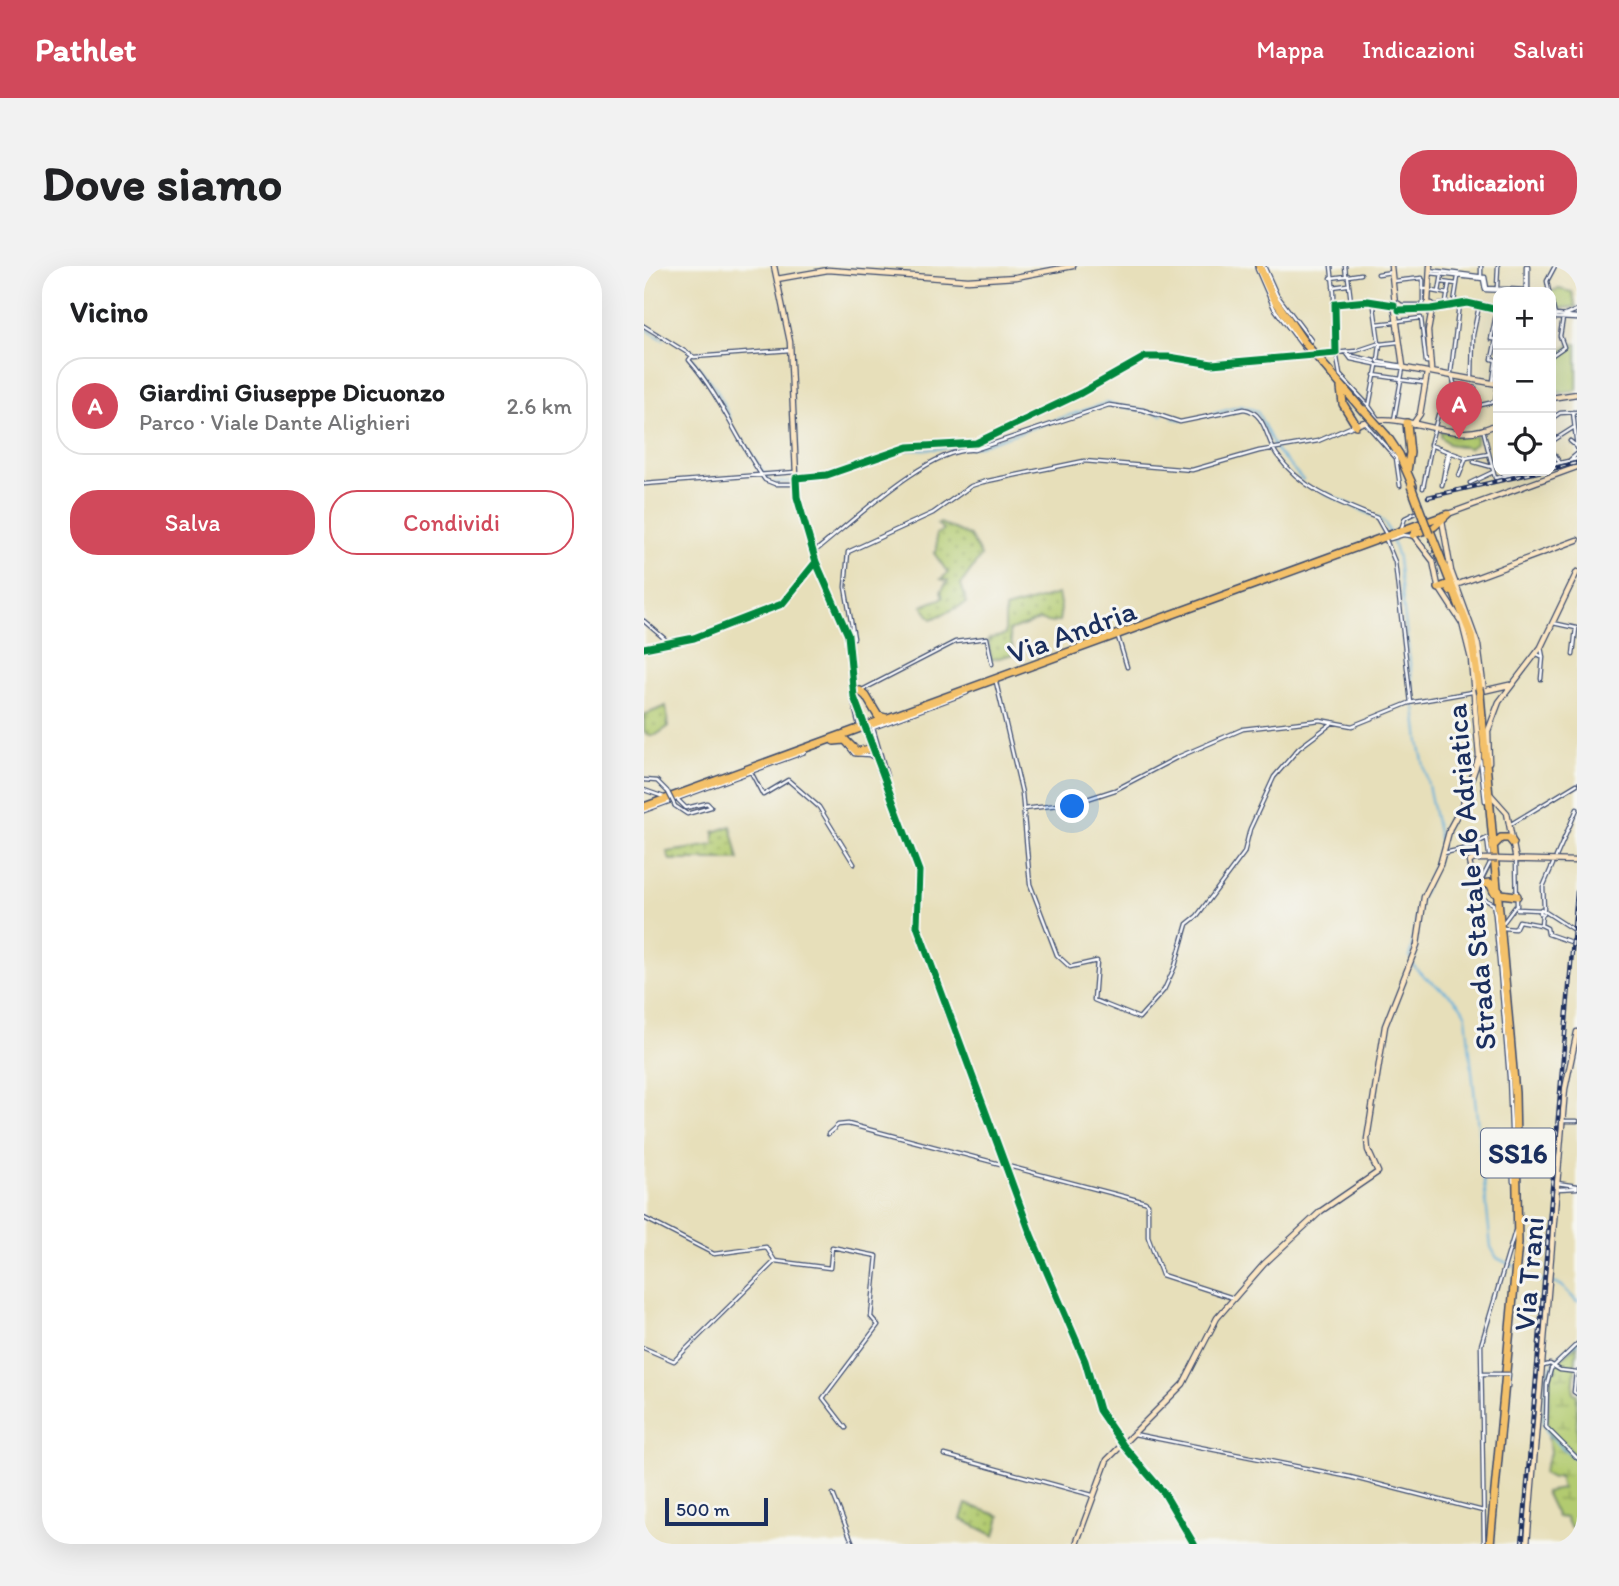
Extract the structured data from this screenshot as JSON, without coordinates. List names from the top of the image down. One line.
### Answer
{"streets":{"highway":["Strada Statale 16 Adriatica","SS16"],"street":["Via Andria","Via Trani"]},"scale_bar":"500 m","page":{"header":"Pathlet","nav":["Mappa","Indicazioni","Salvati"],"buttons":["Indicazioni",["Salva","Condividi"]],"title":"Dove siamo","heading":"Vicino","map_buttons":["+","−"],"list":[{"mark":"A","name":"Giardini Giuseppe Dicuonzo","note":"Parco · Viale Dante Alighieri","value":"2.6 km"}],"pins":"A","scale":"500 m"}}
